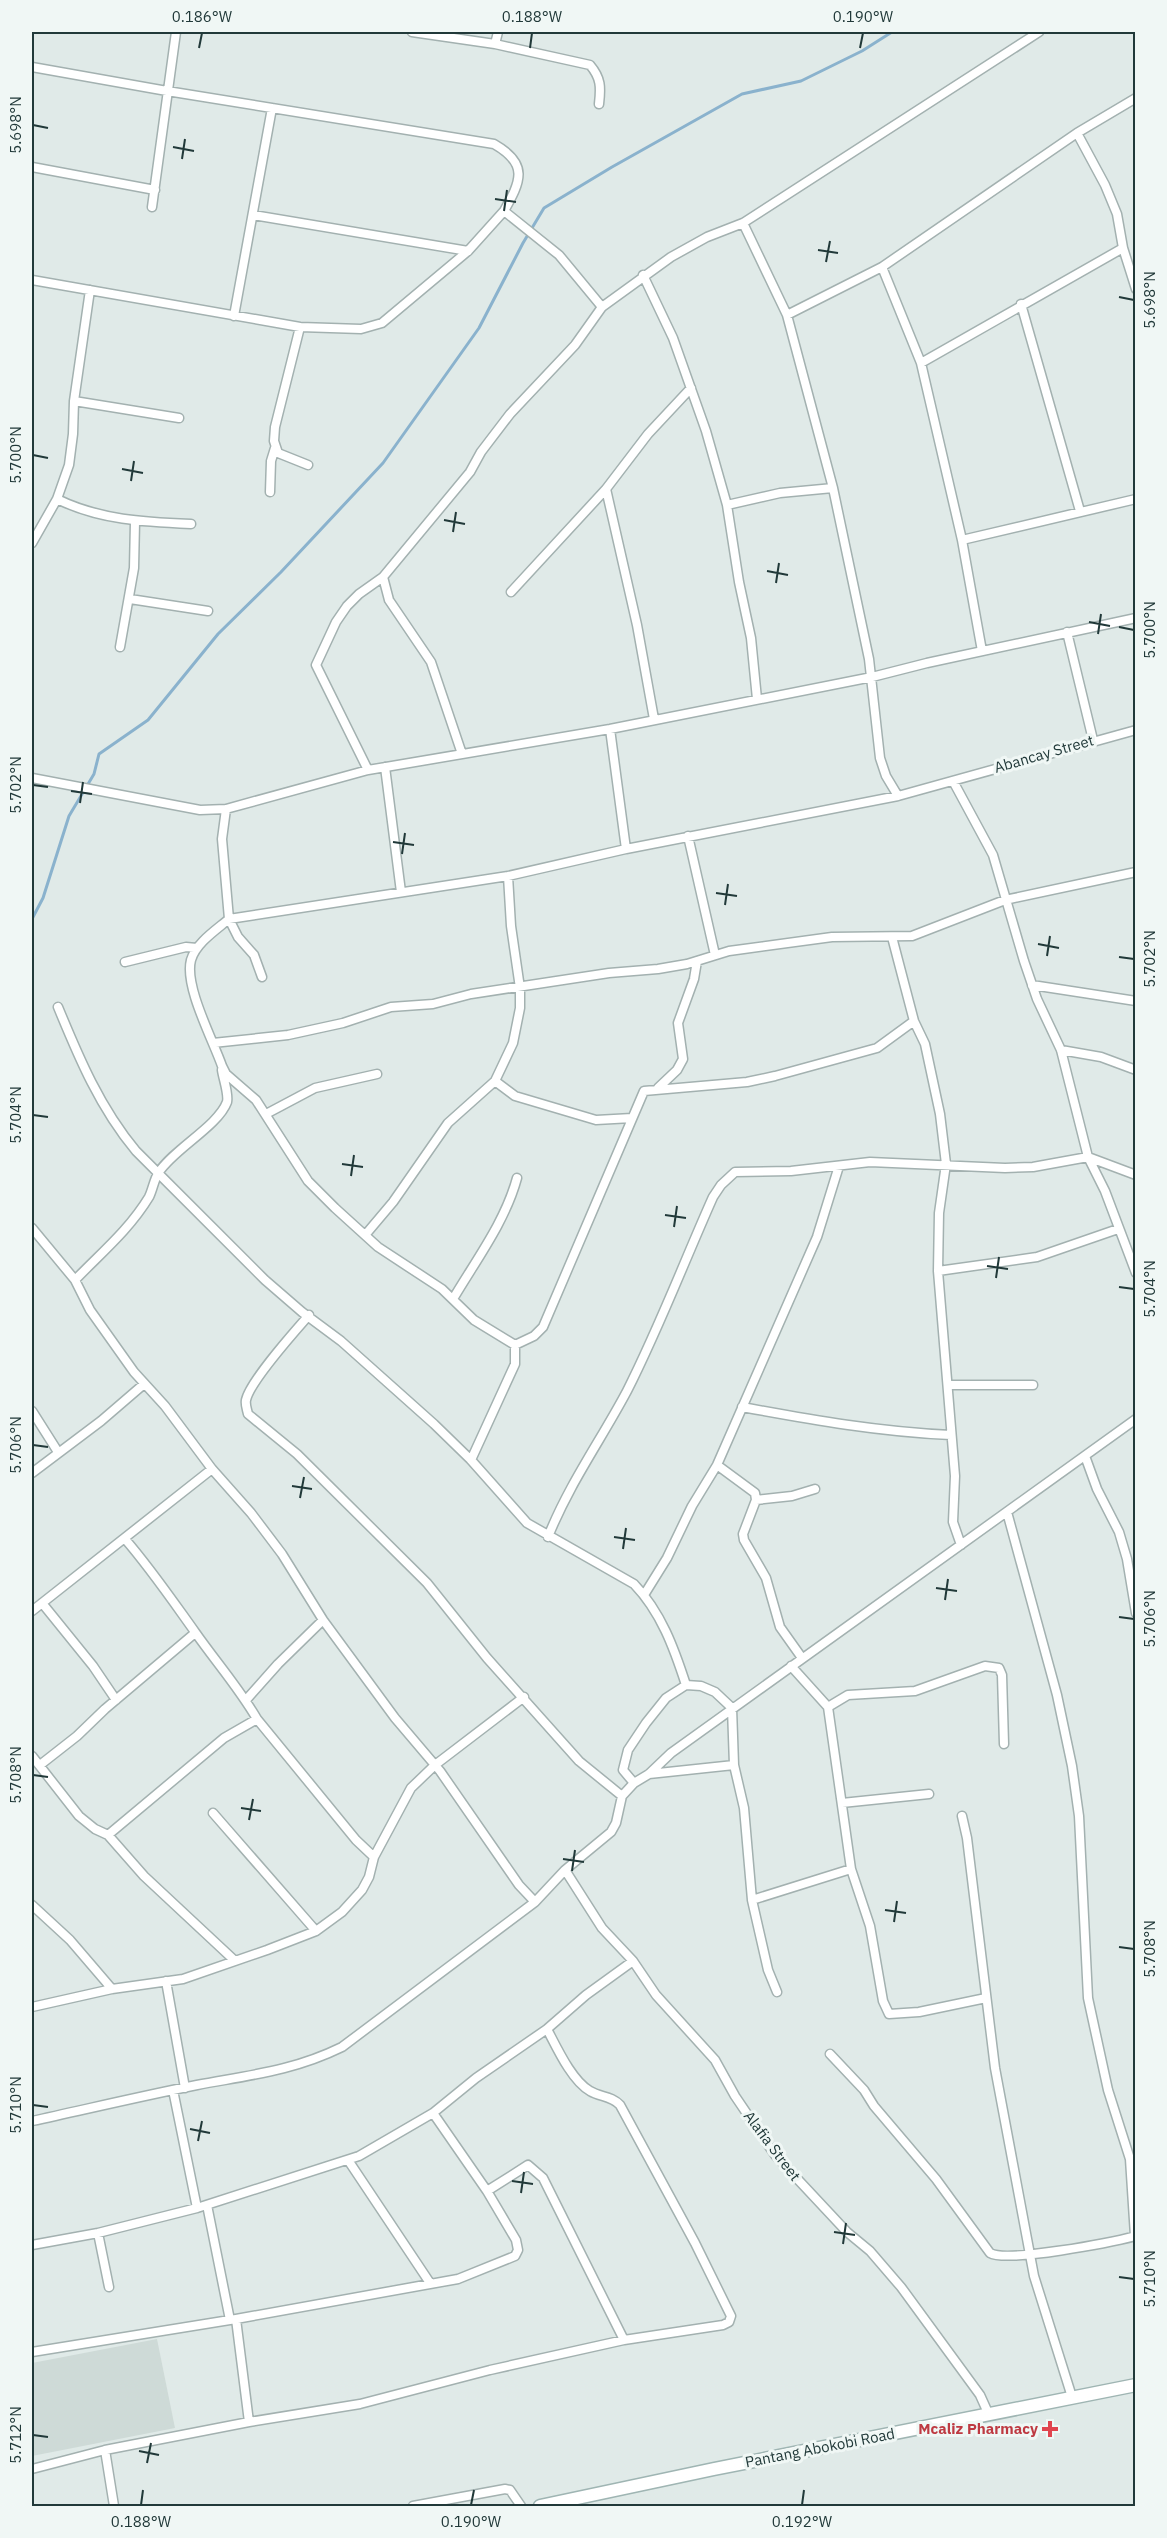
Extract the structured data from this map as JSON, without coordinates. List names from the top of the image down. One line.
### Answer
{"streets":{"street":["Abancay Street","Alafia Street","Pantang Abokobi Road"]},"crossings":[["Alafia Street","Pantang Abokobi Road"]],"places":{"health":["Mcaliz Pharmacy"]},"coordinates":["0.186°W","0.188°W","0.190°W","5.698°N","5.700°N","5.702°N","5.704°N","5.706°N","5.708°N","5.710°N","5.712°N","0.192°W"]}
